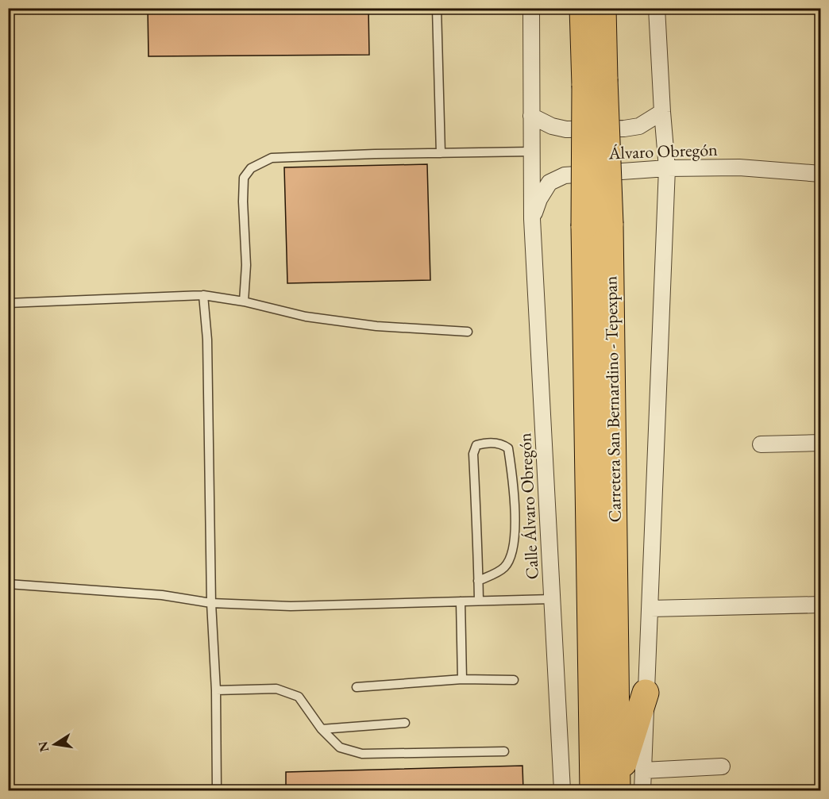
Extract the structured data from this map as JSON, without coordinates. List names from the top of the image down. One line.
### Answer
{"streets":{"highway":["Carretera San Bernardino - Tepexpan"],"street":["Álvaro Obregón","Calle Álvaro Obregón"]},"crossings":[["Álvaro Obregón","Calle Álvaro Obregón"]],"north":"left"}
